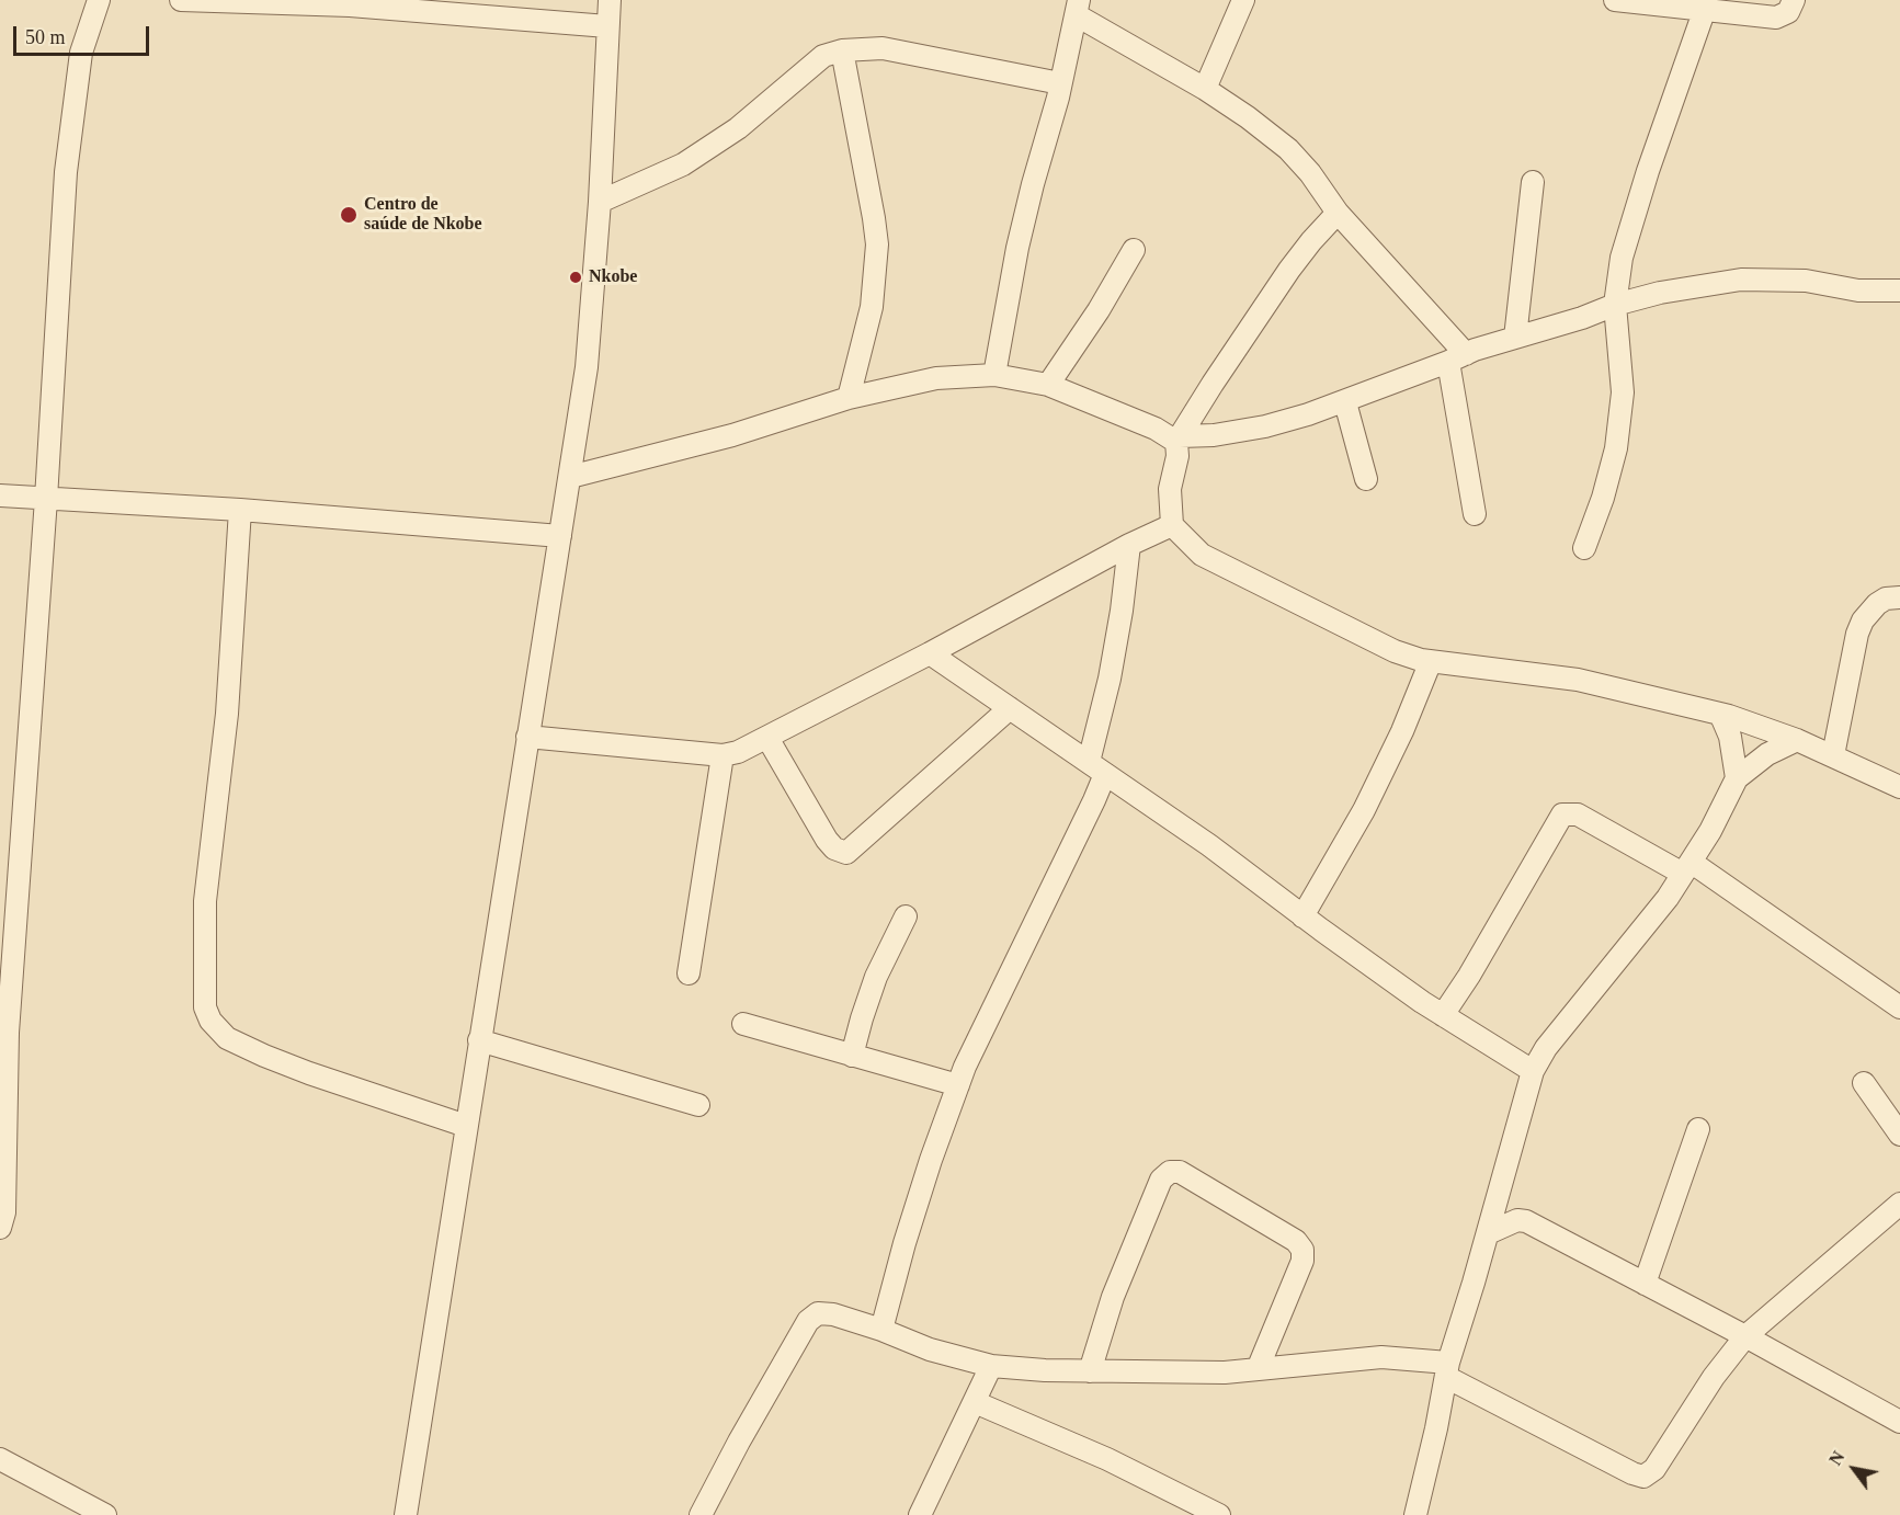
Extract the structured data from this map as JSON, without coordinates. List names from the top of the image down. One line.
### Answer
{"places":["Centro de saúde de Nkobe","Nkobe"],"scale_bar":"50 m","north":"top left"}
